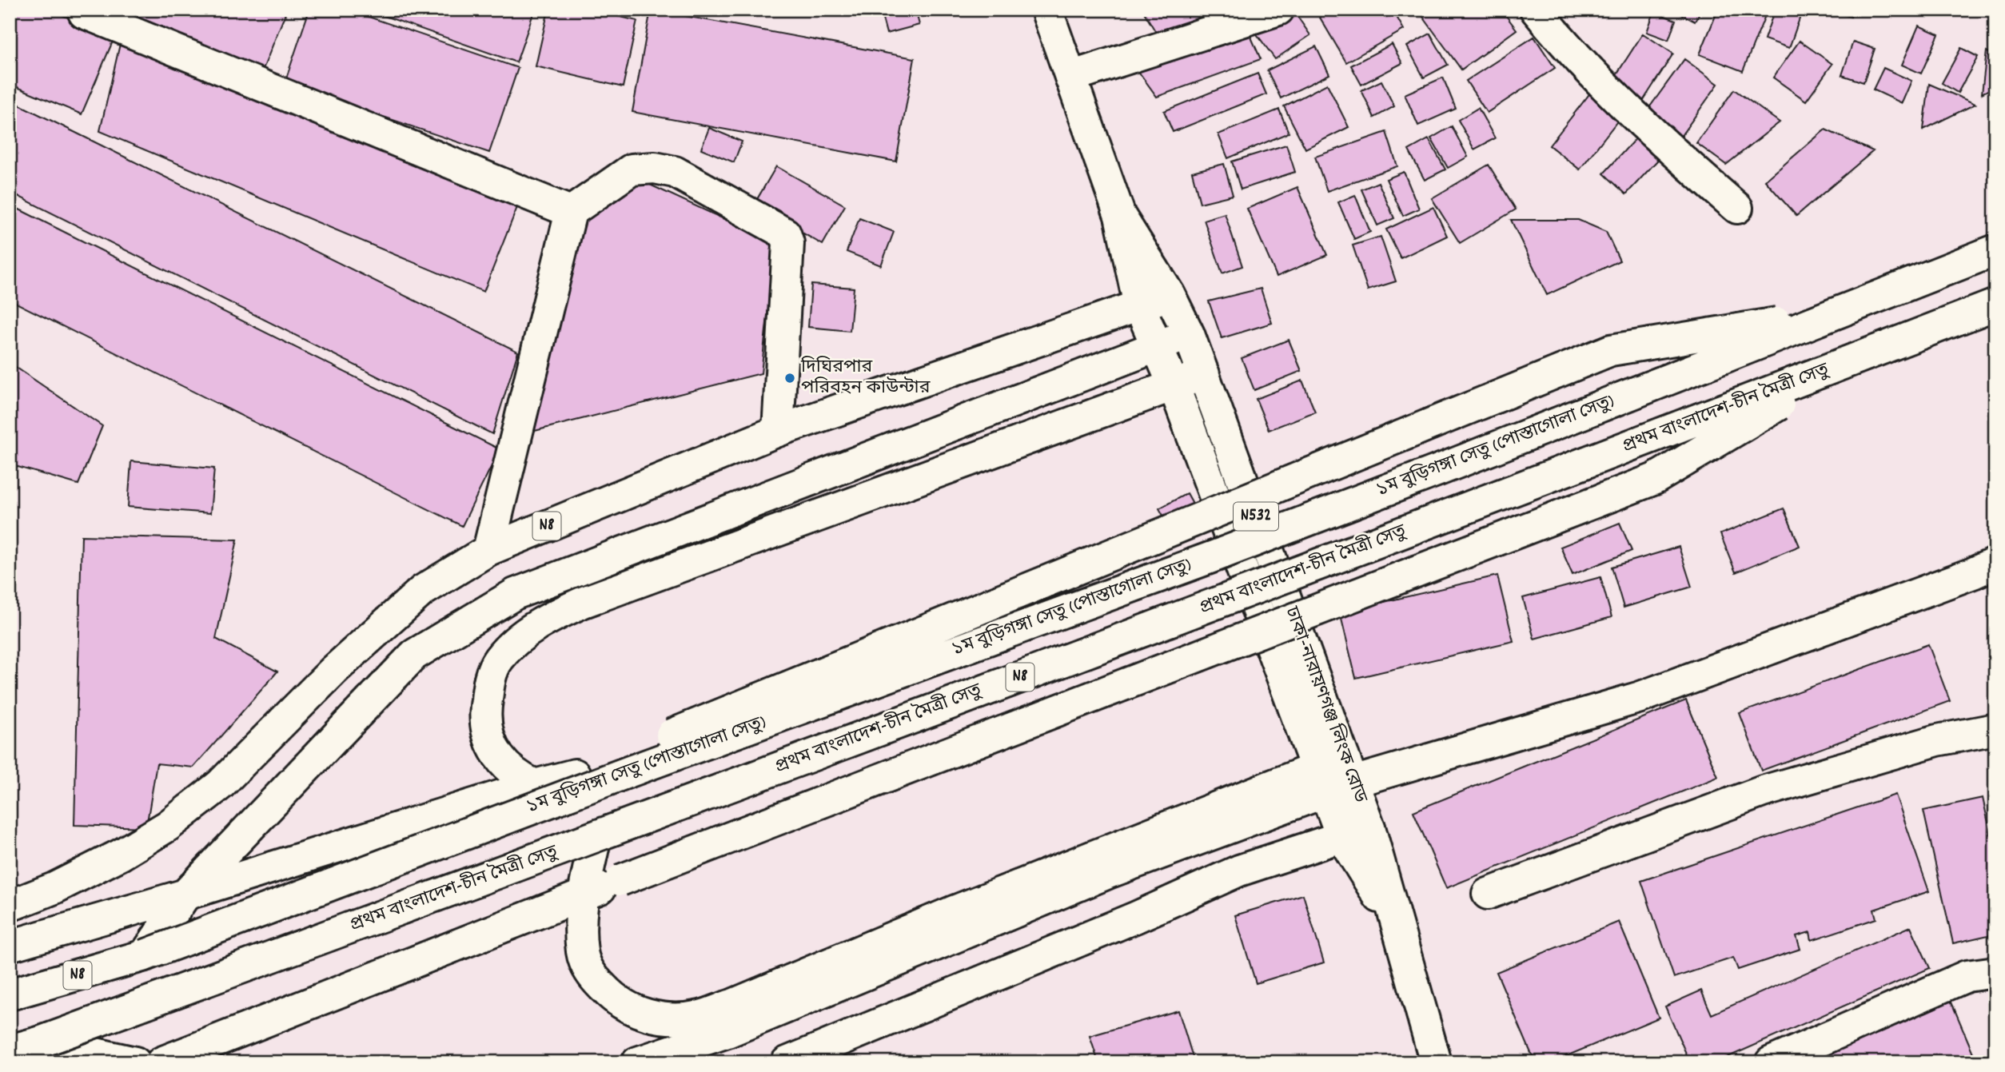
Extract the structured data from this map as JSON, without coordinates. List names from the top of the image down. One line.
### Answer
{"streets":{"main road":["প্রথম বাংলাদেশ-চীন মৈত্রী সেতু","১ম বুড়িগঙ্গা সেতু (পোস্তাগোলা সেতু)","N532","N8","ঢাকা-নারায়ণগঞ্জ লিংক রোড"]},"crossings":[["প্রথম বাংলাদেশ-চীন মৈত্রী সেতু","N8"],["১ম বুড়িগঙ্গা সেতু (পোস্তাগোলা সেতু)","N8"],["N8","ঢাকা-নারায়ণগঞ্জ লিংক রোড"]],"places":["দিঘিরপার পরিবহন কাউন্টার"]}
